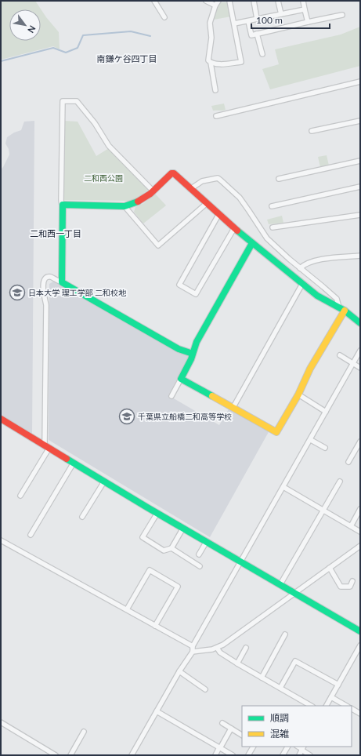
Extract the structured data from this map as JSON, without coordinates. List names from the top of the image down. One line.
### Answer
{"districts":["南鎌ケ谷四丁目","二和西一丁目"],"parks":["二和西公園"],"places":{"school or university":["日本大学 理工学部 二和校地","千葉県立船橋二和高等学校"]},"legend":["順調","混雑"],"scale_bar":"100 m","north":"bottom right"}
